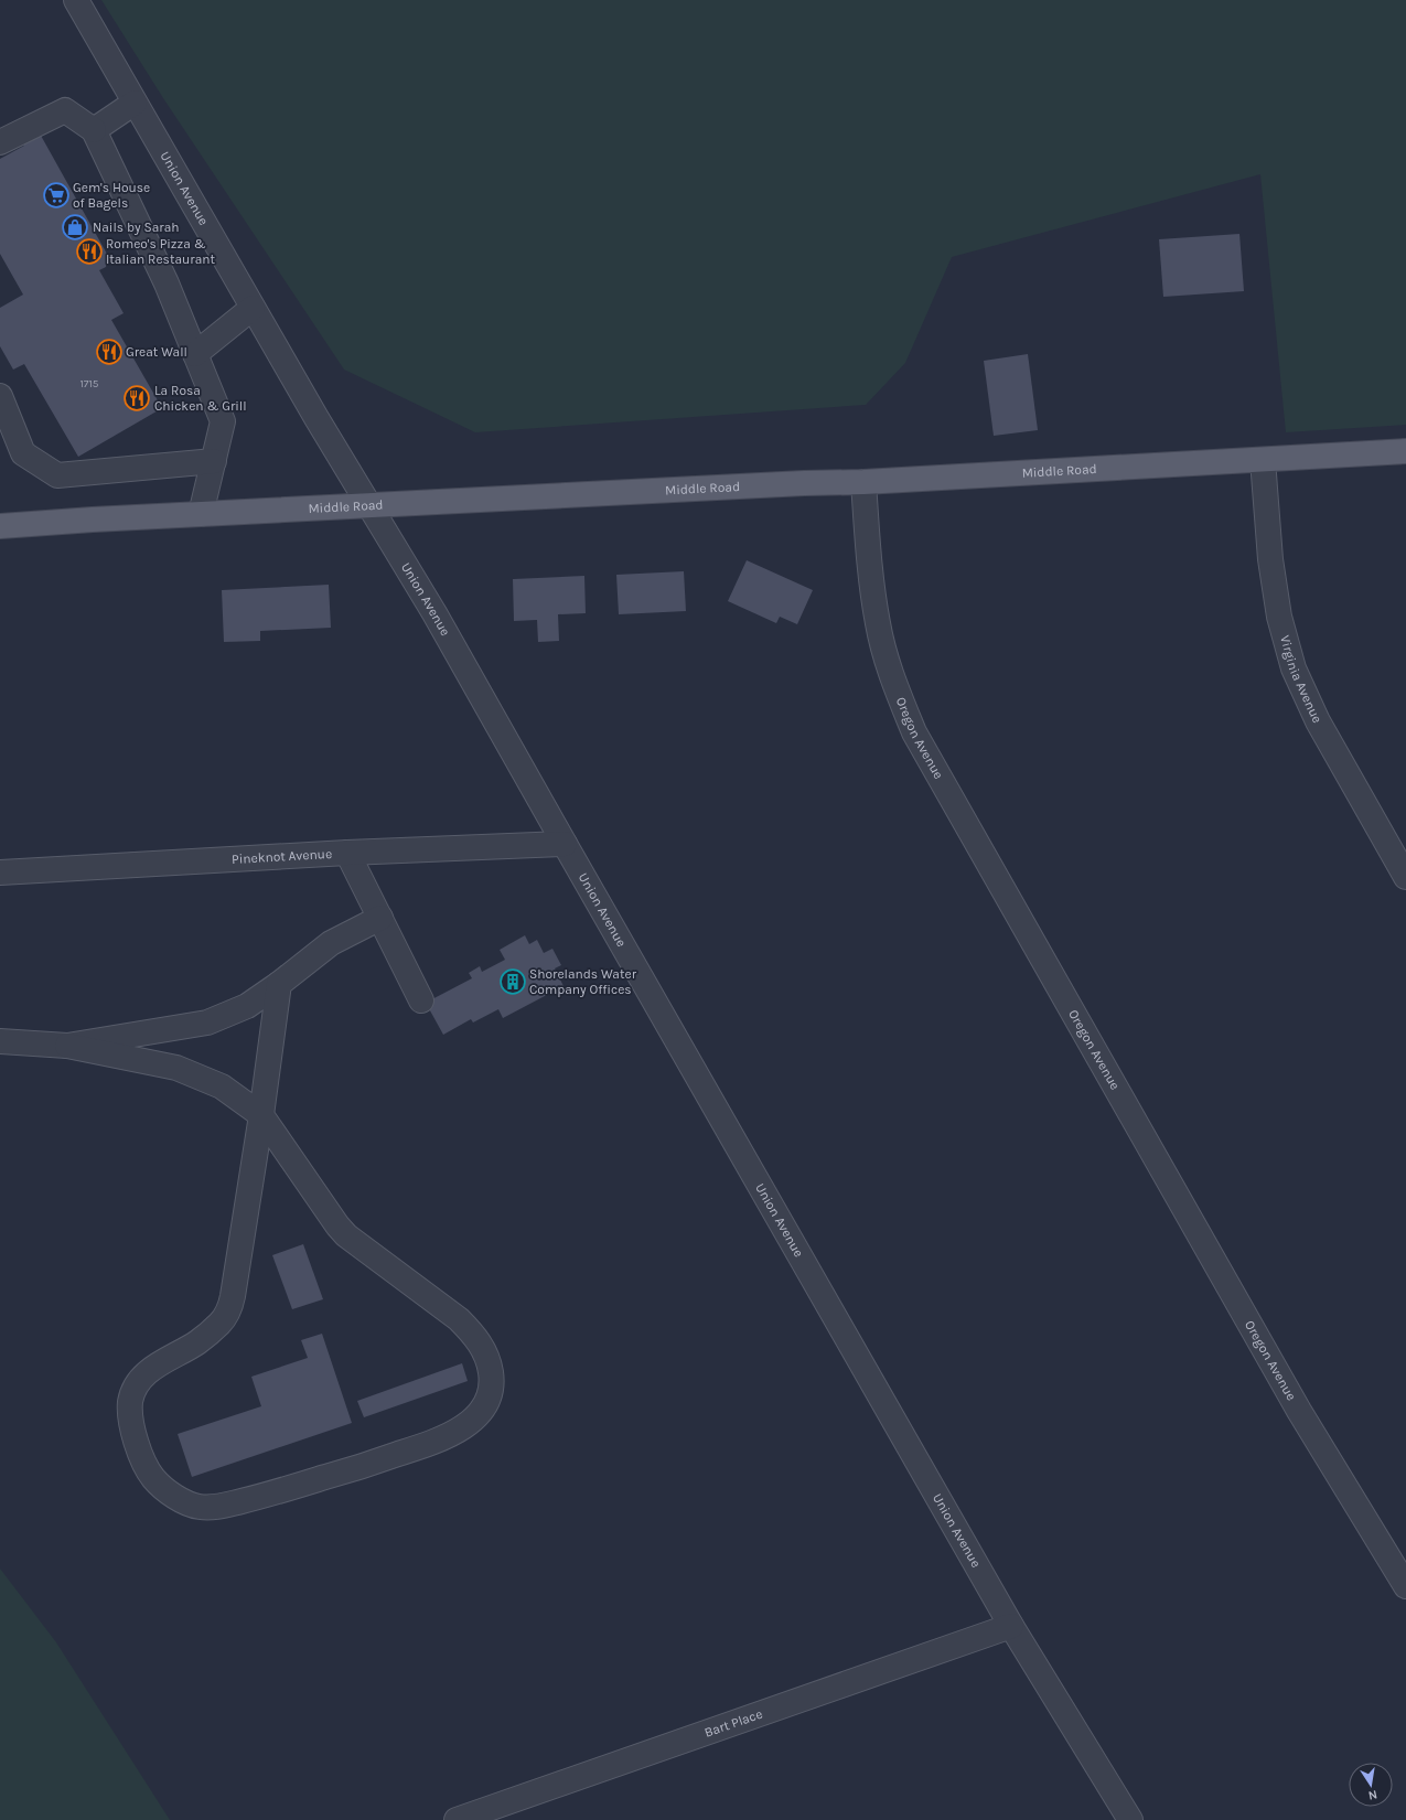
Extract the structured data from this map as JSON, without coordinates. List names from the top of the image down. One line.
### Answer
{"streets":{"main road":["Middle Road"],"street":["Union Avenue","Virginia Avenue","Oregon Avenue","Pineknot Avenue","Bart Place"]},"crossings":[["Union Avenue","Middle Road"],["Union Avenue","Pineknot Avenue"],["Union Avenue","Bart Place"],["Middle Road","Virginia Avenue"],["Middle Road","Oregon Avenue"]],"places":{"supermarket":["Gem's House of Bagels"],"shop":["Nails by Sarah"],"restaurant":["Romeo's Pizza & Italian Restaurant","Great Wall","La Rosa Chicken & Grill"],"building":["Shorelands Water Company Offices"]},"house_numbers":["1715"],"north":"bottom"}
